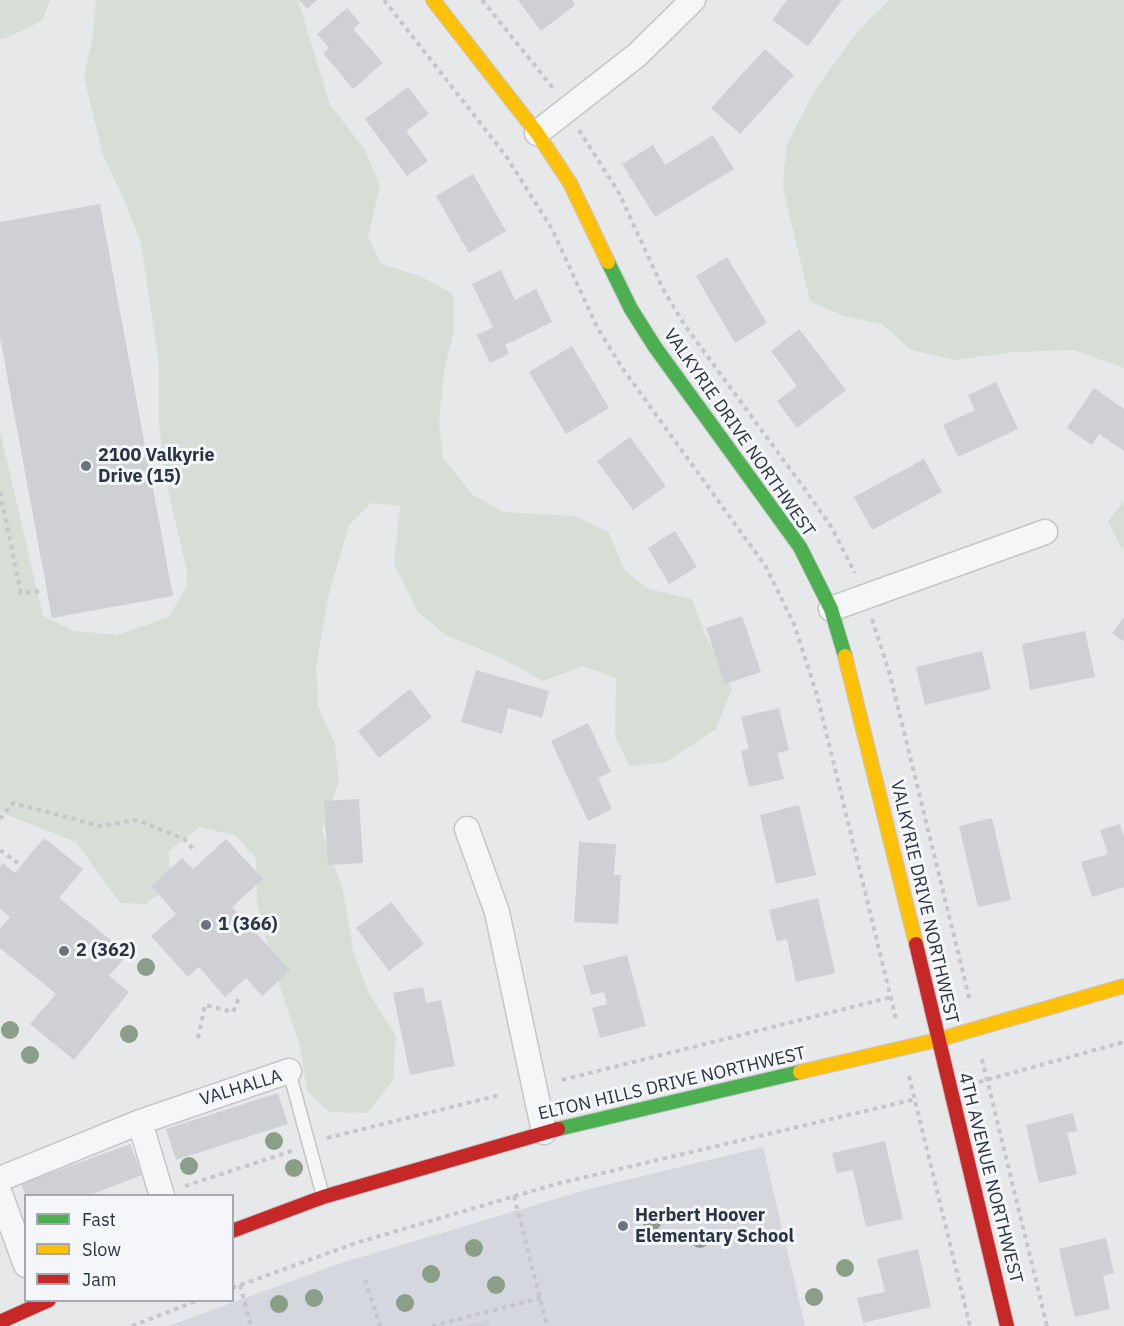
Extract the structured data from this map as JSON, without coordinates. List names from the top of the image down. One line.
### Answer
{"streets":{"street":["VALKYRIE DRIVE NORTHWEST","ELTON HILLS DRIVE NORTHWEST","VALHALLA","4TH AVENUE NORTHWEST"]},"crossings":[["VALKYRIE DRIVE NORTHWEST","ELTON HILLS DRIVE NORTHWEST"],["VALKYRIE DRIVE NORTHWEST","4TH AVENUE NORTHWEST"],["ELTON HILLS DRIVE NORTHWEST","VALHALLA"],["ELTON HILLS DRIVE NORTHWEST","4TH AVENUE NORTHWEST"]],"places":["2100 Valkyrie Drive (15)","1 (366)","2 (362)","Herbert Hoover Elementary School"],"legend":["Fast","Slow","Jam"]}
